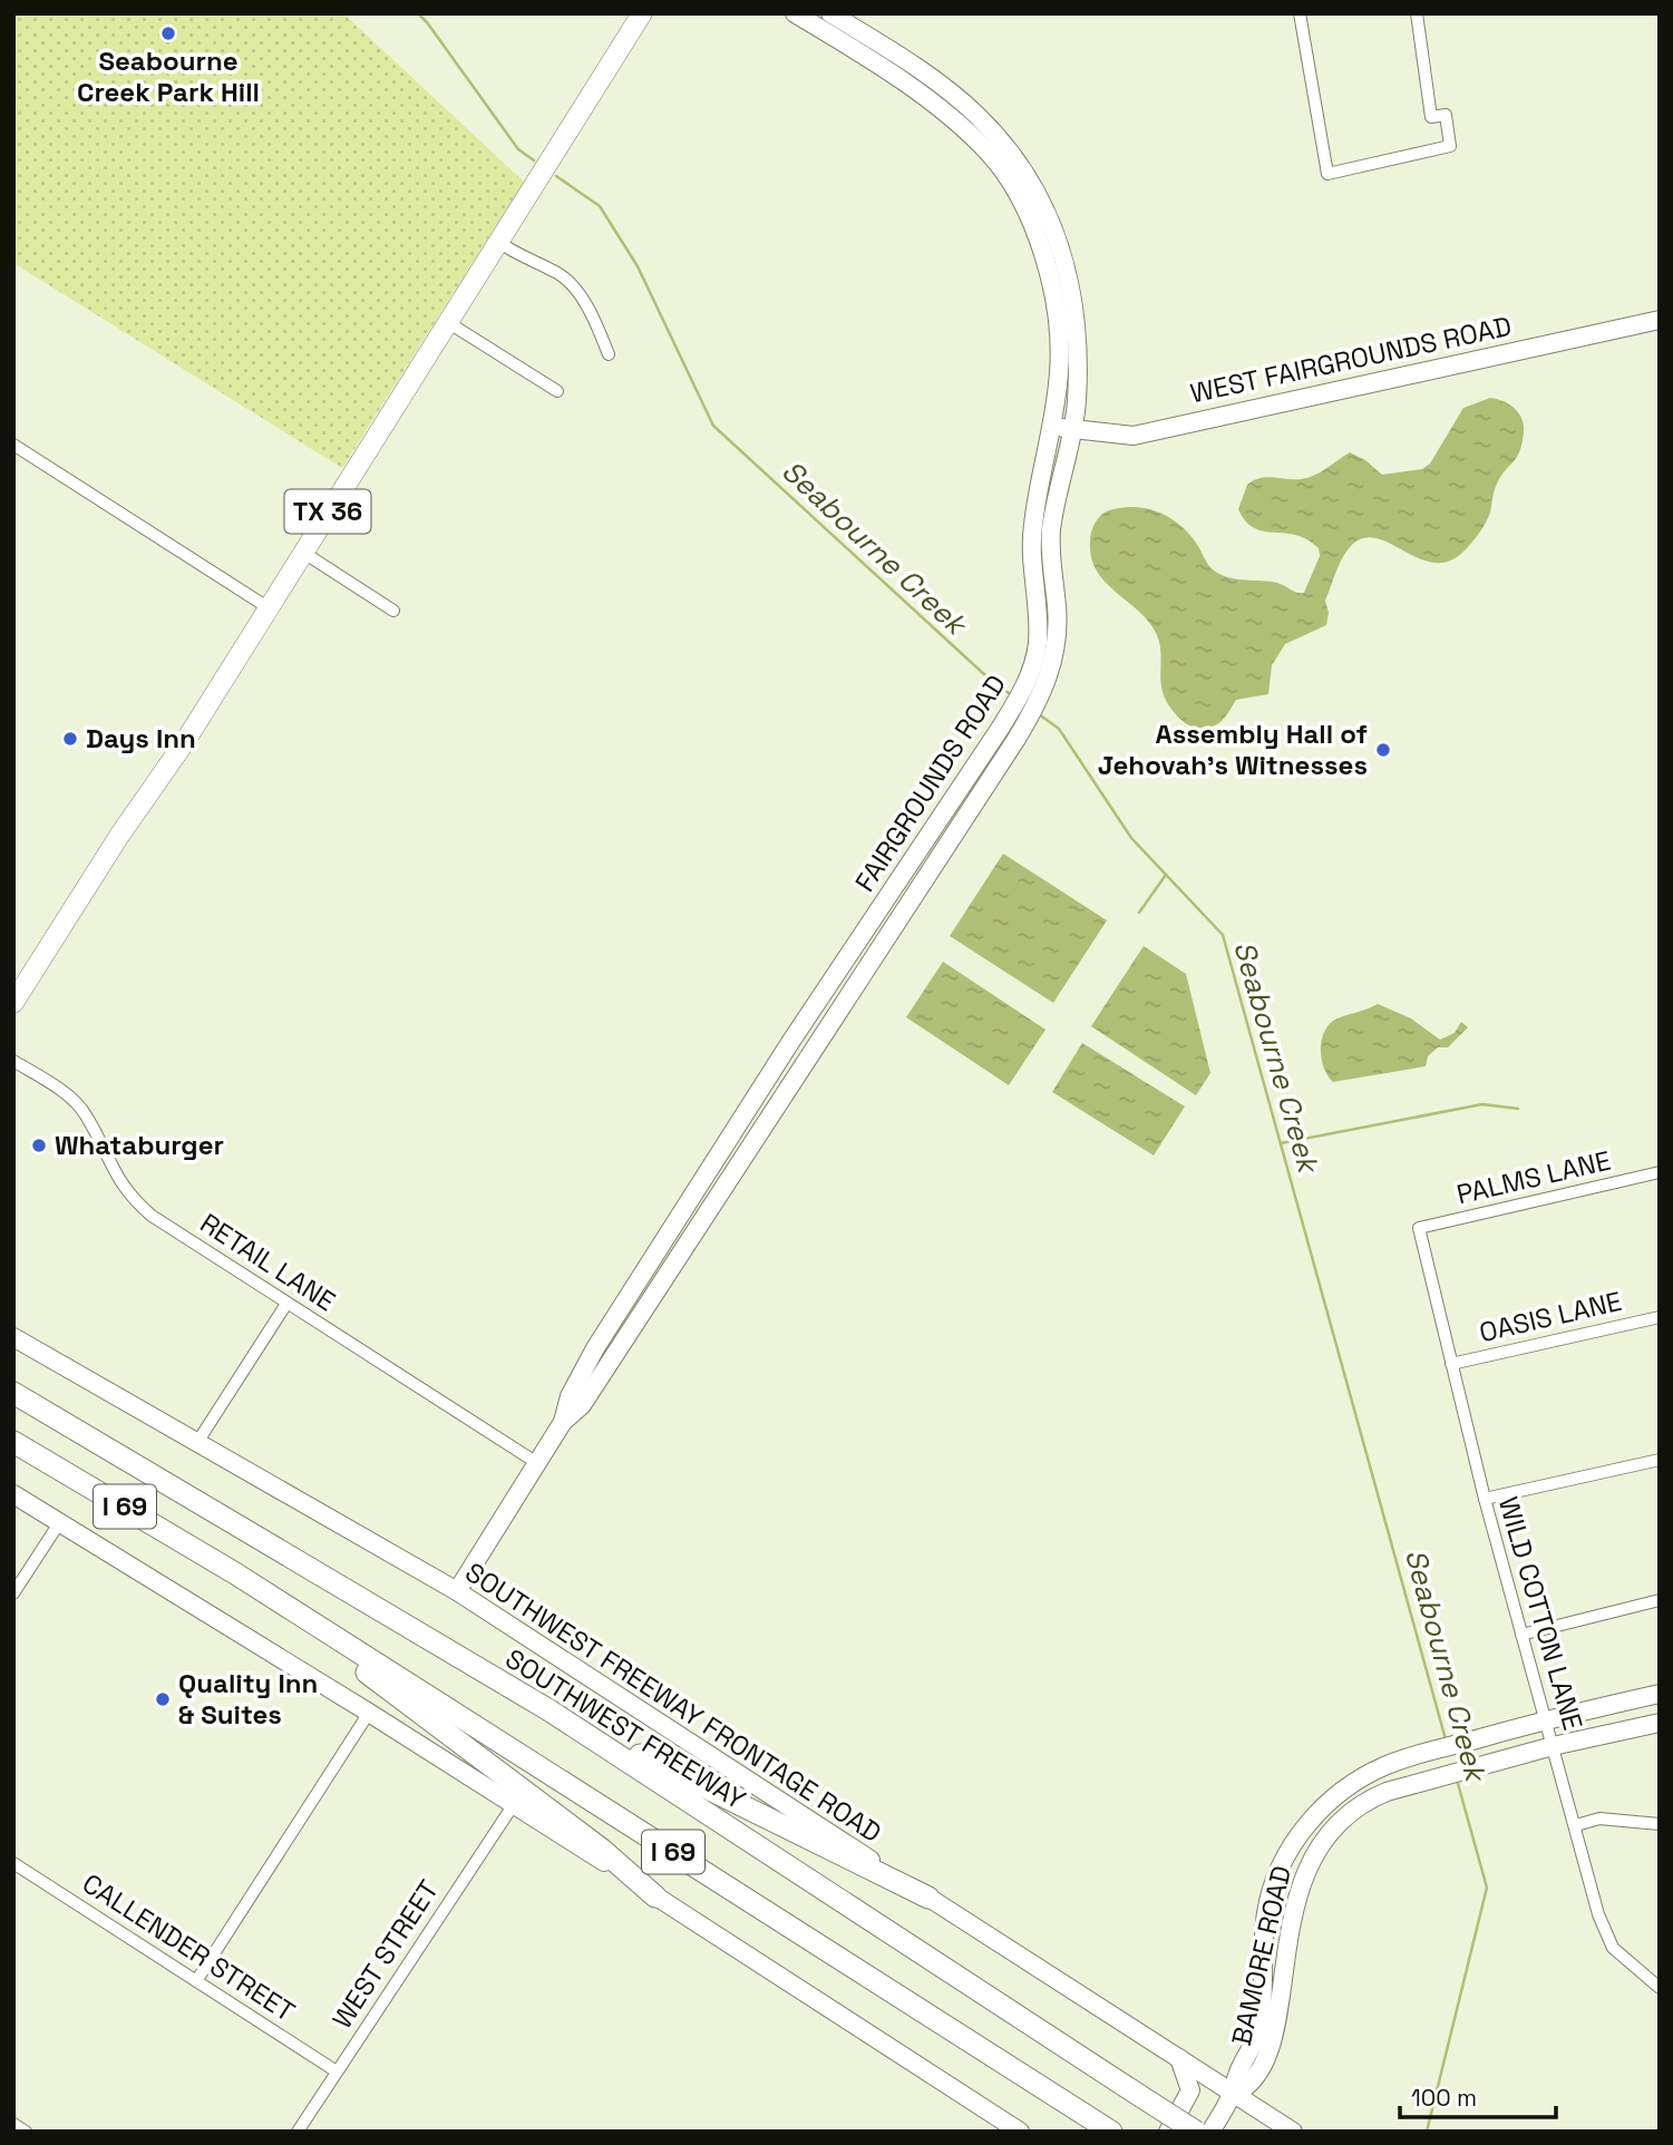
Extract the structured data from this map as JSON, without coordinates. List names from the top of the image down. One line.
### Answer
{"streets":{"highway":["I 69","SOUTHWEST FREEWAY"],"main road":["TX 36"],"street":["WEST FAIRGROUNDS ROAD","FAIRGROUNDS ROAD","PALMS LANE","RETAIL LANE","OASIS LANE","WILD COTTON LANE","SOUTHWEST FREEWAY FRONTAGE ROAD","CALLENDER STREET","WEST STREET","BAMORE ROAD"]},"crossings":[["WEST FAIRGROUNDS ROAD","FAIRGROUNDS ROAD"],["FAIRGROUNDS ROAD","RETAIL LANE"],["FAIRGROUNDS ROAD","SOUTHWEST FREEWAY FRONTAGE ROAD"],["PALMS LANE","WILD COTTON LANE"],["OASIS LANE","WILD COTTON LANE"],["WILD COTTON LANE","BAMORE ROAD"],["SOUTHWEST FREEWAY FRONTAGE ROAD","BAMORE ROAD"],["CALLENDER STREET","WEST STREET"]],"water":["Seabourne Creek"],"places":["Seabourne Creek Park Hill","Days Inn","Assembly Hall of Jehovah's Witnesses","Whataburger","Quality Inn & Suites"],"scale_bar":"100 m"}
